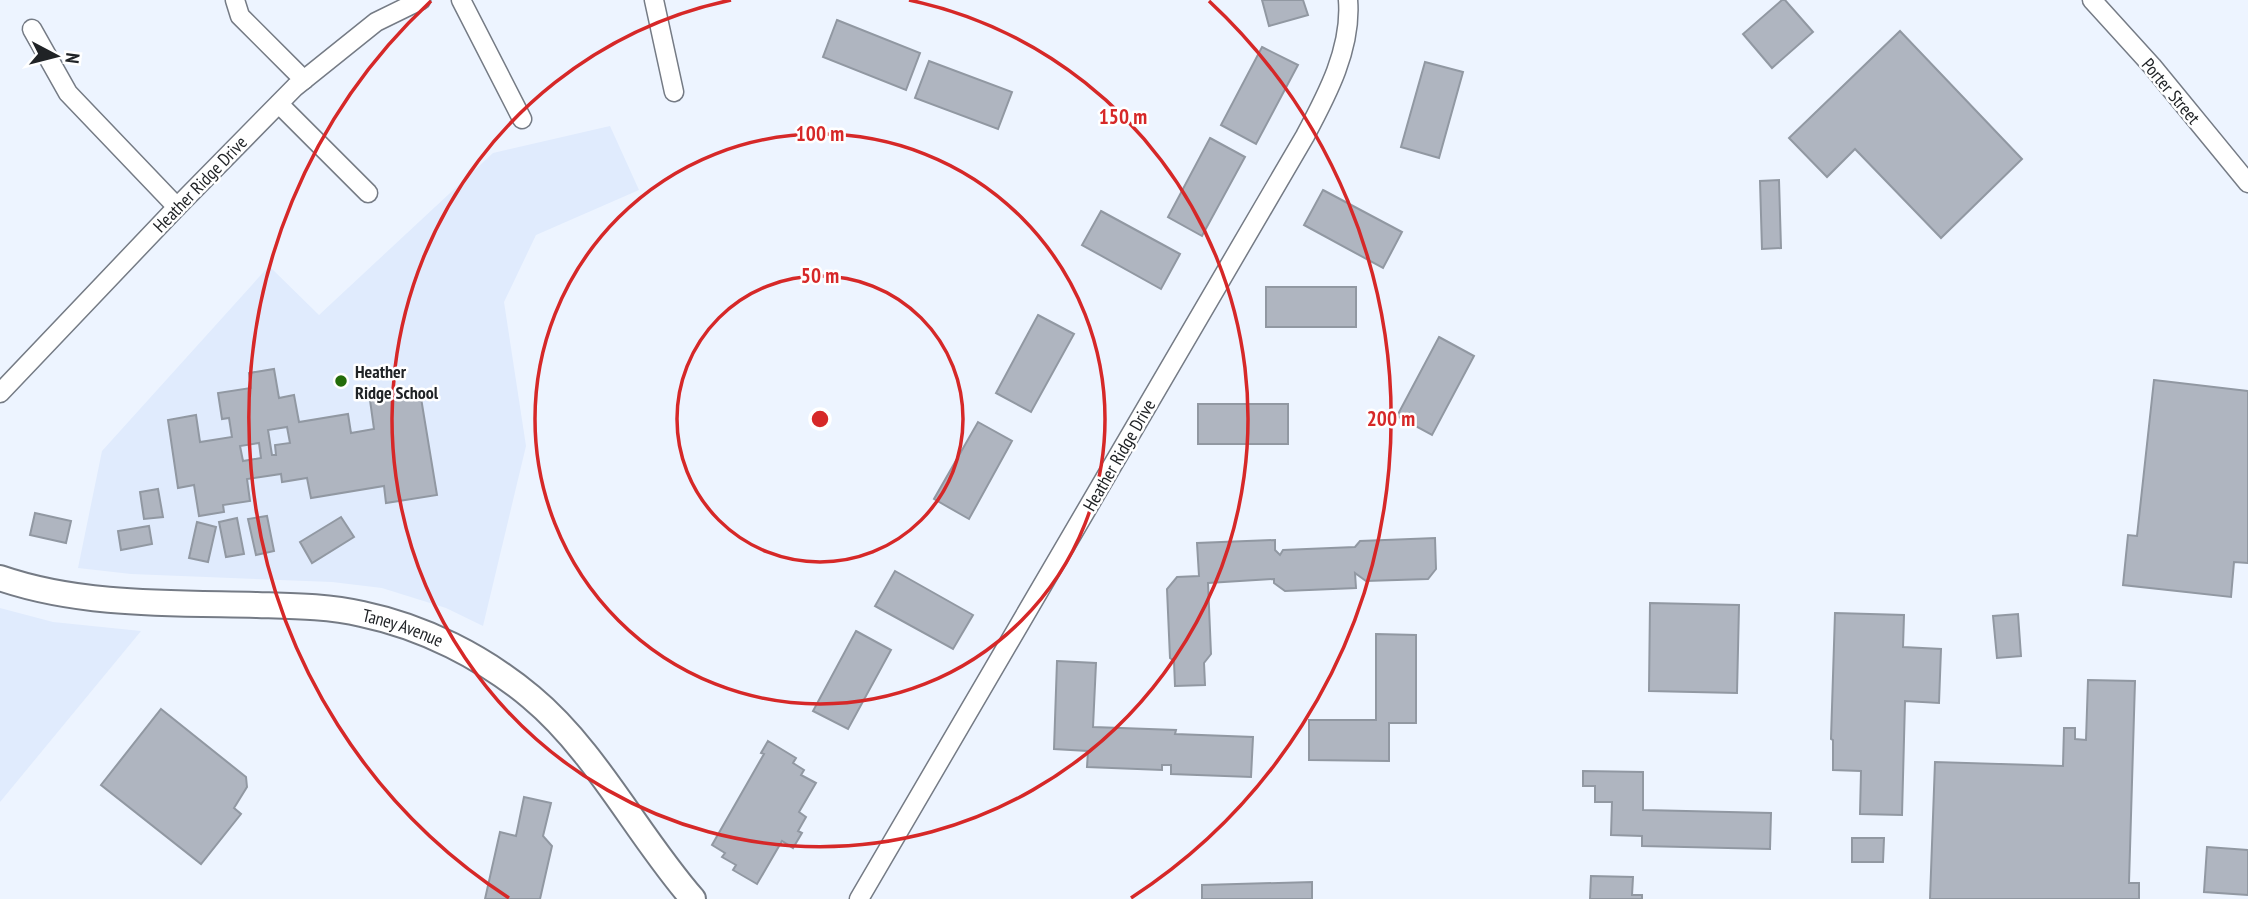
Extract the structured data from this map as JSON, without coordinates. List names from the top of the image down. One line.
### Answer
{"streets":{"street":["Porter Street","Heather Ridge Drive","Taney Avenue"]},"places":["Heather Ridge School"],"north":"right","rings":["150 m","100 m","50 m","200 m"]}
